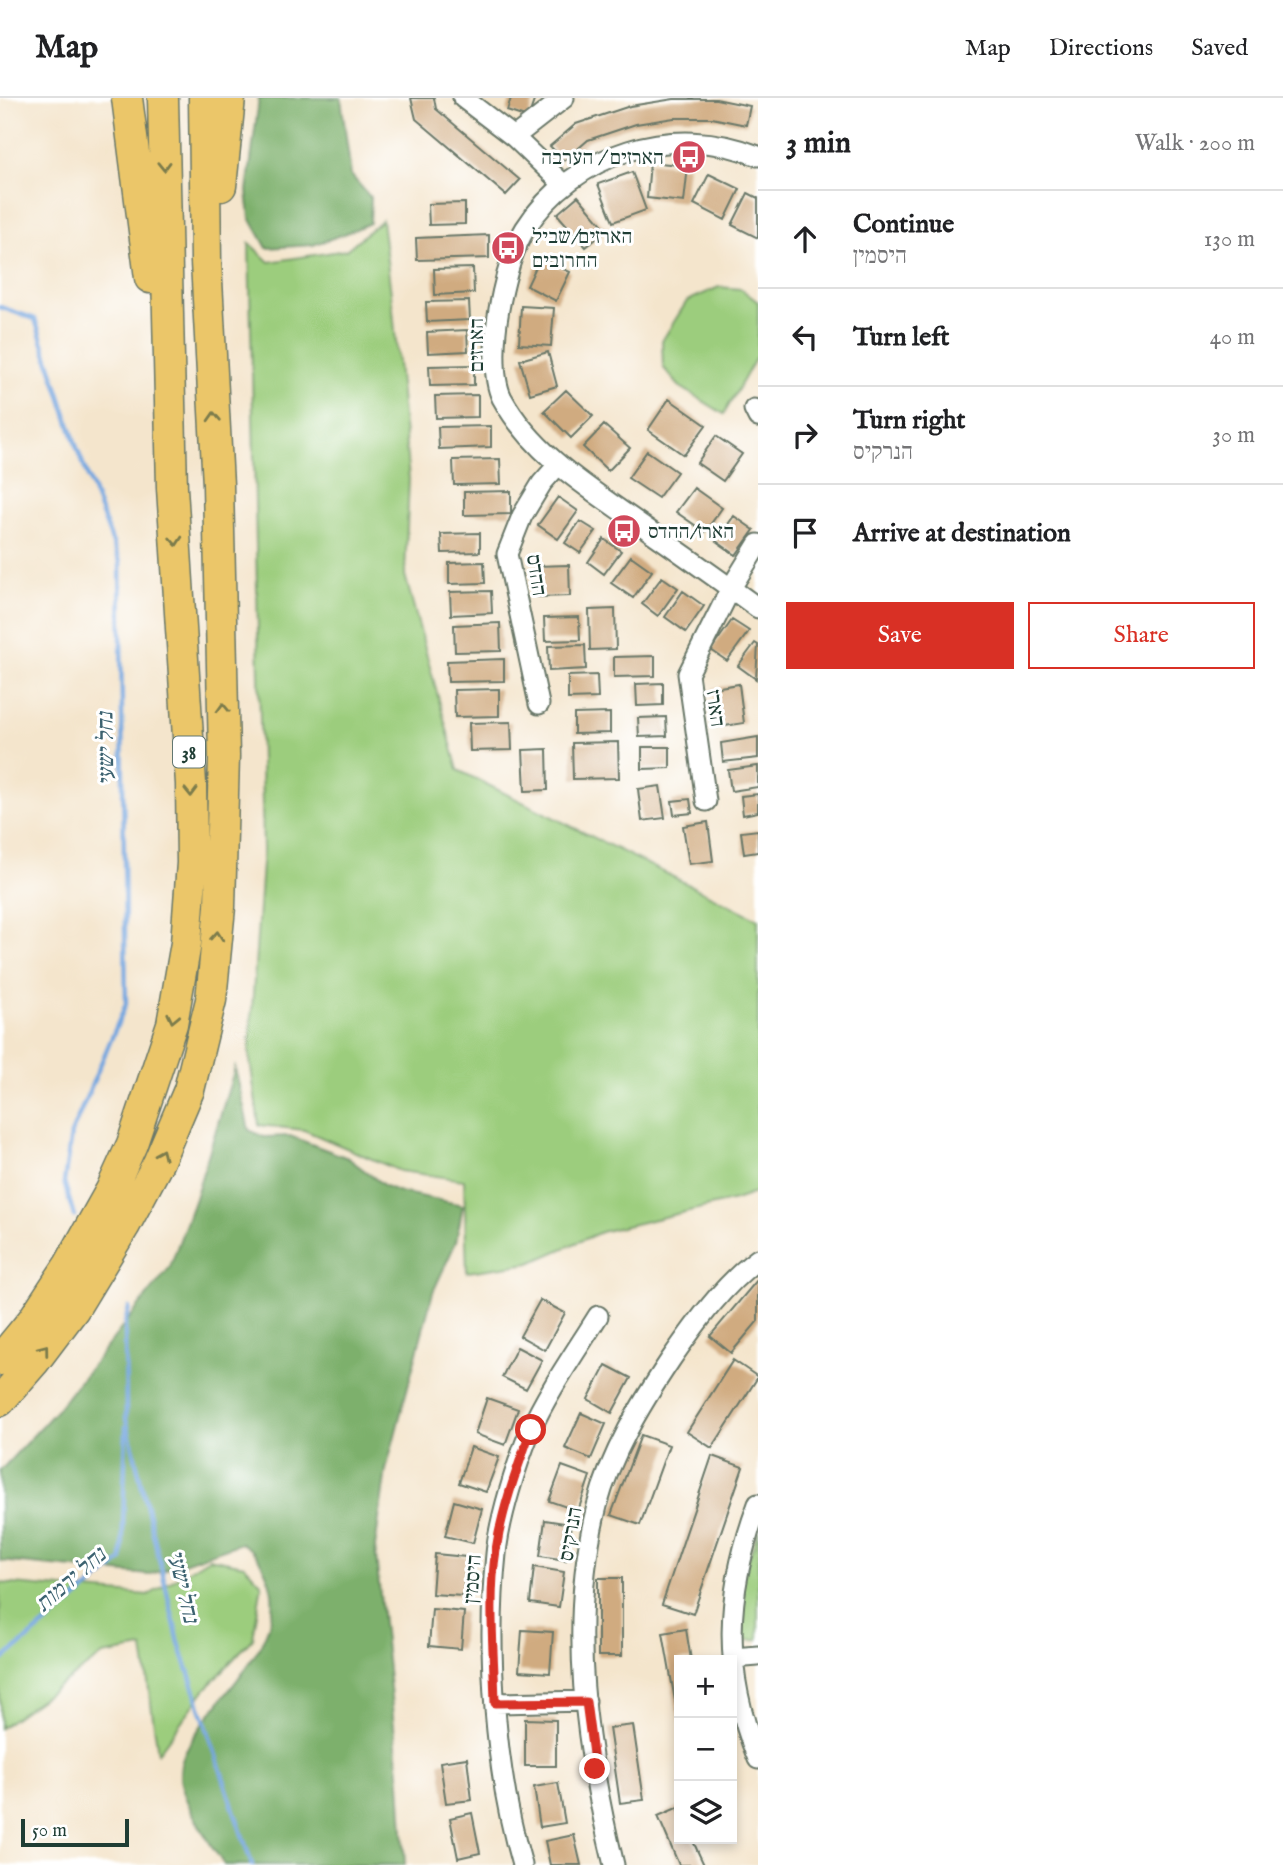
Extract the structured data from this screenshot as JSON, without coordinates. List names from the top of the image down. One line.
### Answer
{"streets":{"highway":["38"],"street":["הארזים","ההדס","הארז","הנרקיס","היסמין"]},"crossings":[["הארזים","ההדס"],["הארזים","הארז"]],"water":["נחל ישעי","נחל ירמות"],"places":{"bus stop":["הארזים / הערבה","הארזים/שביל החרובים","הארז/ההדס"]},"scale_bar":"50 m","page":{"header":"Map","nav":["Map","Directions","Saved"],"heading":["3 min","Walk · 200 m"],"list":[["Continue","היסמין","130 m"],["Turn left","40 m"],["Turn right","הנרקיס","30 m"],"Arrive at destination"],"buttons":["Save","Share"],"map_buttons":["+","−"],"scale":"50 m"}}
